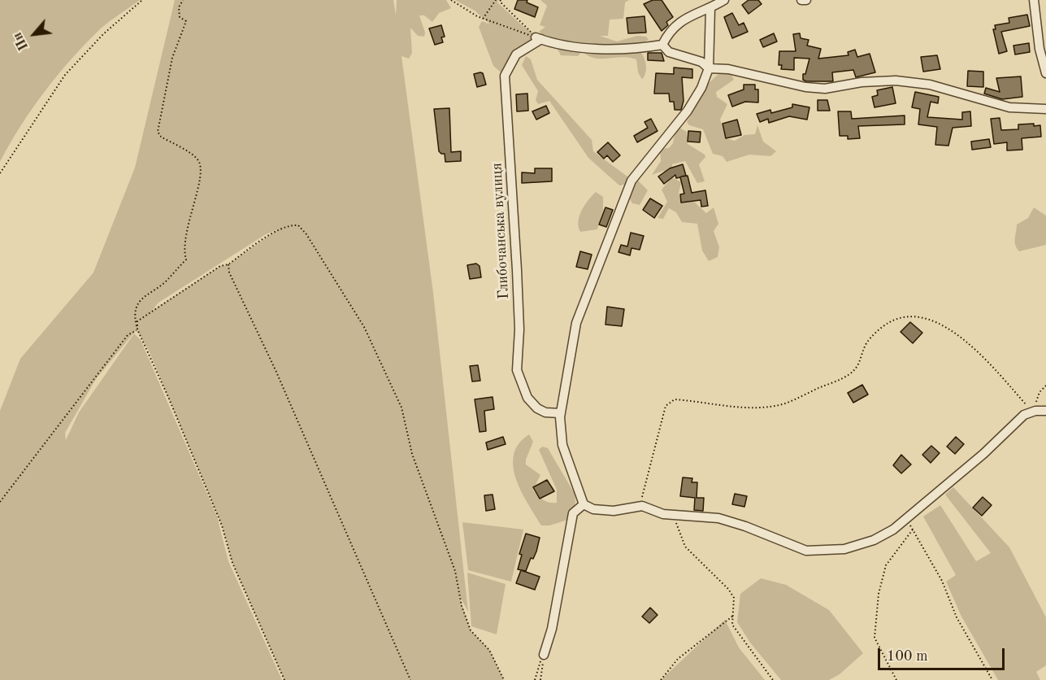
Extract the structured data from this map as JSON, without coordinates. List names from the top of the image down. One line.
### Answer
{"streets":{"street":["Глибочанська вулиця"]},"scale_bar":"100 m","north":"bottom left"}
